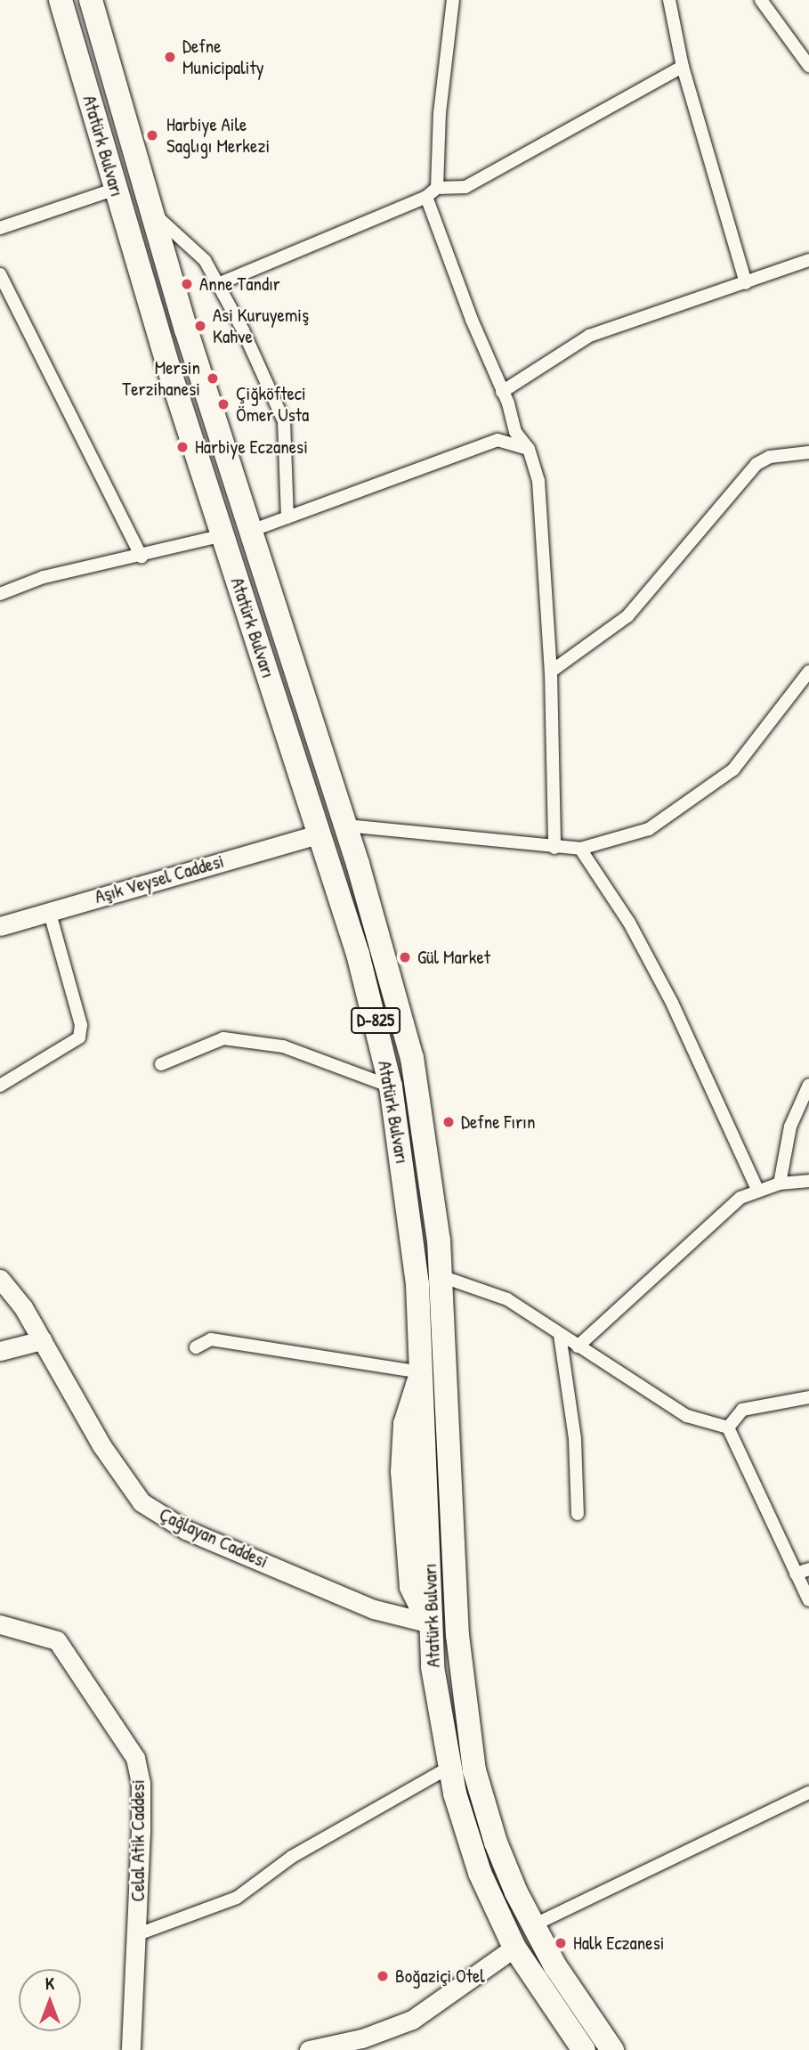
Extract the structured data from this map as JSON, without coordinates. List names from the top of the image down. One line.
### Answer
{"streets":{"highway":["Atatürk Bulvarı","D-825"],"street":["Aşık Veysel Caddesi","Çağlayan Caddesi","Celal Atik Caddesi"]},"crossings":[["Atatürk Bulvarı","Aşık Veysel Caddesi"],["Atatürk Bulvarı","Çağlayan Caddesi"]],"places":["Defne Municipality","Harbiye Aile Saglıgı Merkezi","Anne Tandır","Asi Kuruyemiş Kahve","Mersin Terzihanesi","Çiğköfteci Ömer Usta","Harbiye Eczanesi","Gül Market","Defne Fırın","Halk Eczanesi","Boğaziçi Otel"],"north":"top"}
